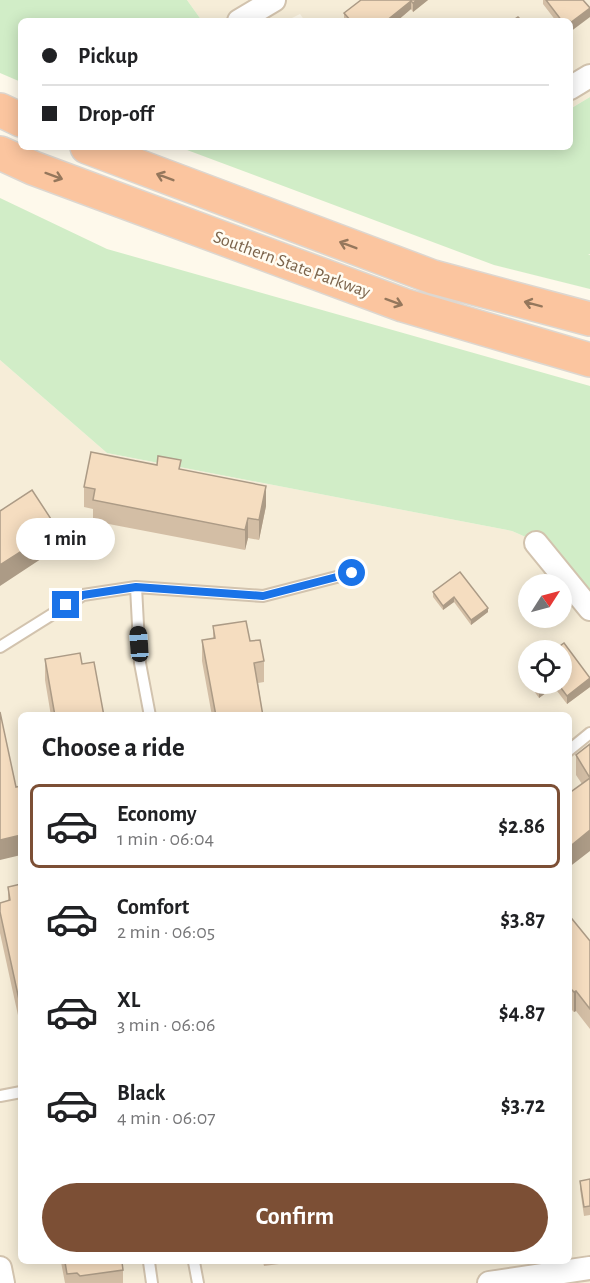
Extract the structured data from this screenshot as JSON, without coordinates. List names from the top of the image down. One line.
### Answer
{"streets":{"highway":["Southern State Parkway"]},"north":"top right","page":{"banner":["Pickup","Drop-off"],"bubble":"1 min","heading":"Choose a ride","list":[{"name":"Economy","note":"1 min · 06:04","value":"$2.86"},{"name":"Comfort","note":"2 min · 06:05","value":"$3.87"},{"name":"XL","note":"3 min · 06:06","value":"$4.87"},{"name":"Black","note":"4 min · 06:07","value":"$3.72"}],"buttons":"Confirm"}}
